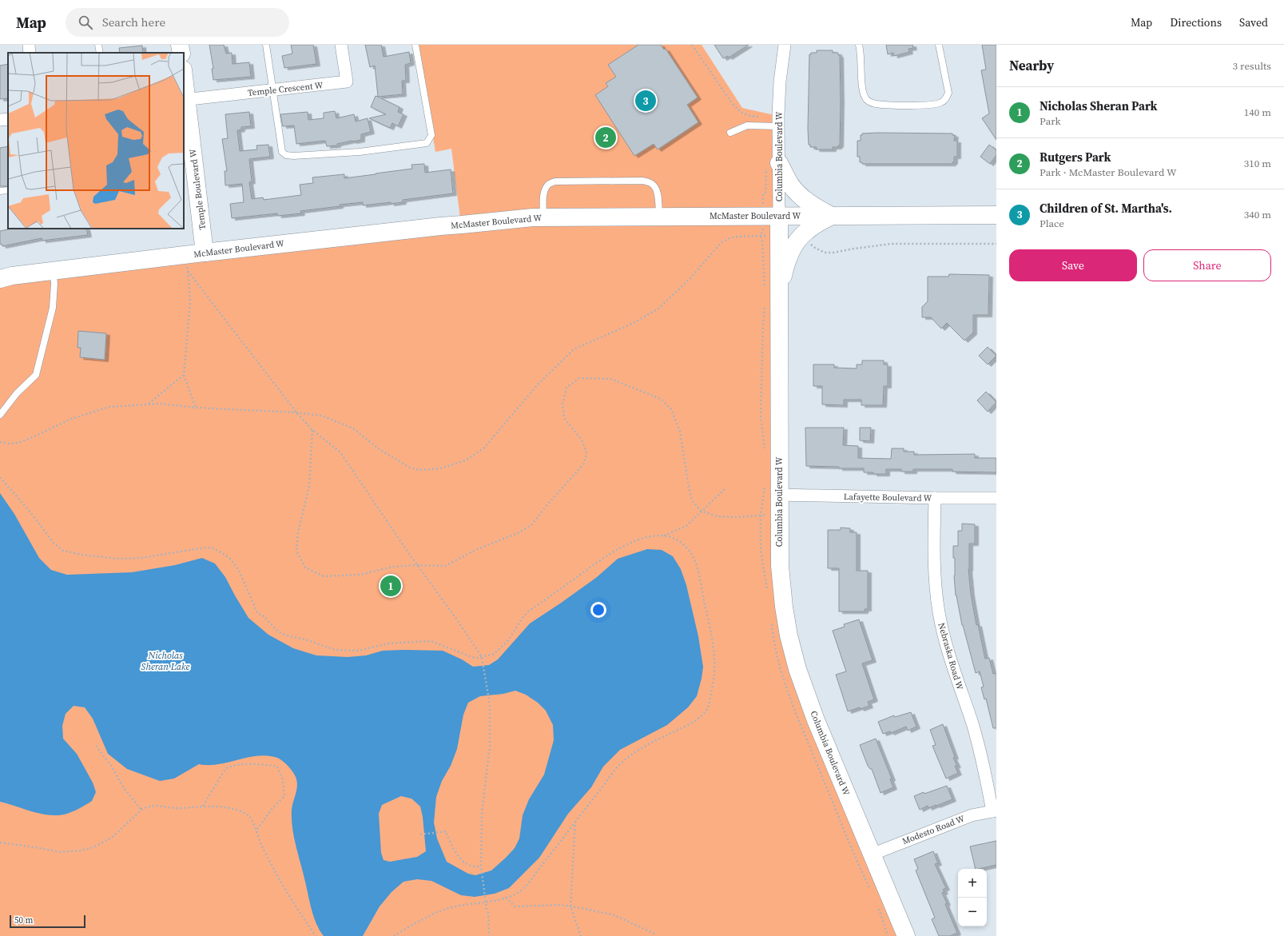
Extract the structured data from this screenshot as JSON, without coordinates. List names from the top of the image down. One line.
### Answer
{"streets":{"street":["Temple Crescent W","Columbia Boulevard W","Temple Boulevard W","McMaster Boulevard W","Lafayette Boulevard W","Nebraska Road W","Modesto Road W"]},"crossings":[["Temple Crescent W","Temple Boulevard W"],["Columbia Boulevard W","McMaster Boulevard W"],["Columbia Boulevard W","Lafayette Boulevard W"],["Columbia Boulevard W","Modesto Road W"],["Temple Boulevard W","McMaster Boulevard W"],["Lafayette Boulevard W","Nebraska Road W"],["Nebraska Road W","Modesto Road W"]],"water":["Nicholas Sheran Lake"],"scale_bar":"50 m","page":{"header":"Map","search":"Search here","nav":["Map","Directions","Saved"],"heading":["Nearby","3 results"],"list":[{"mark":"1","name":"Nicholas Sheran Park","note":"Park","value":"140 m"},{"mark":"2","name":"Rutgers Park","note":"Park · McMaster Boulevard W","value":"310 m"},{"mark":"3","name":"Children of St. Martha's.","note":"Place","value":"340 m"}],"pins":["3","2","1"],"buttons":["Save","Share"],"map_buttons":["+","−"],"scale":"50 m"}}
